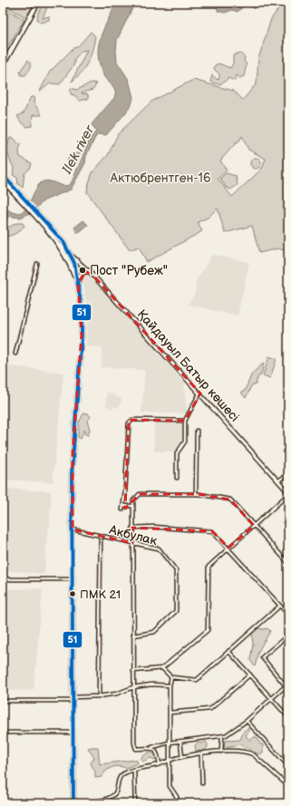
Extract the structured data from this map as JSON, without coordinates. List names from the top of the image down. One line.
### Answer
{"streets":{"street":["Қайдауыл Батыр көшесі","Акбулак"]},"water":["Ilek river"],"parks":["Актюбрентген-16"],"places":["Пост \"Рубеж\"","ПМК 21"],"lines":["transit line 51"]}
